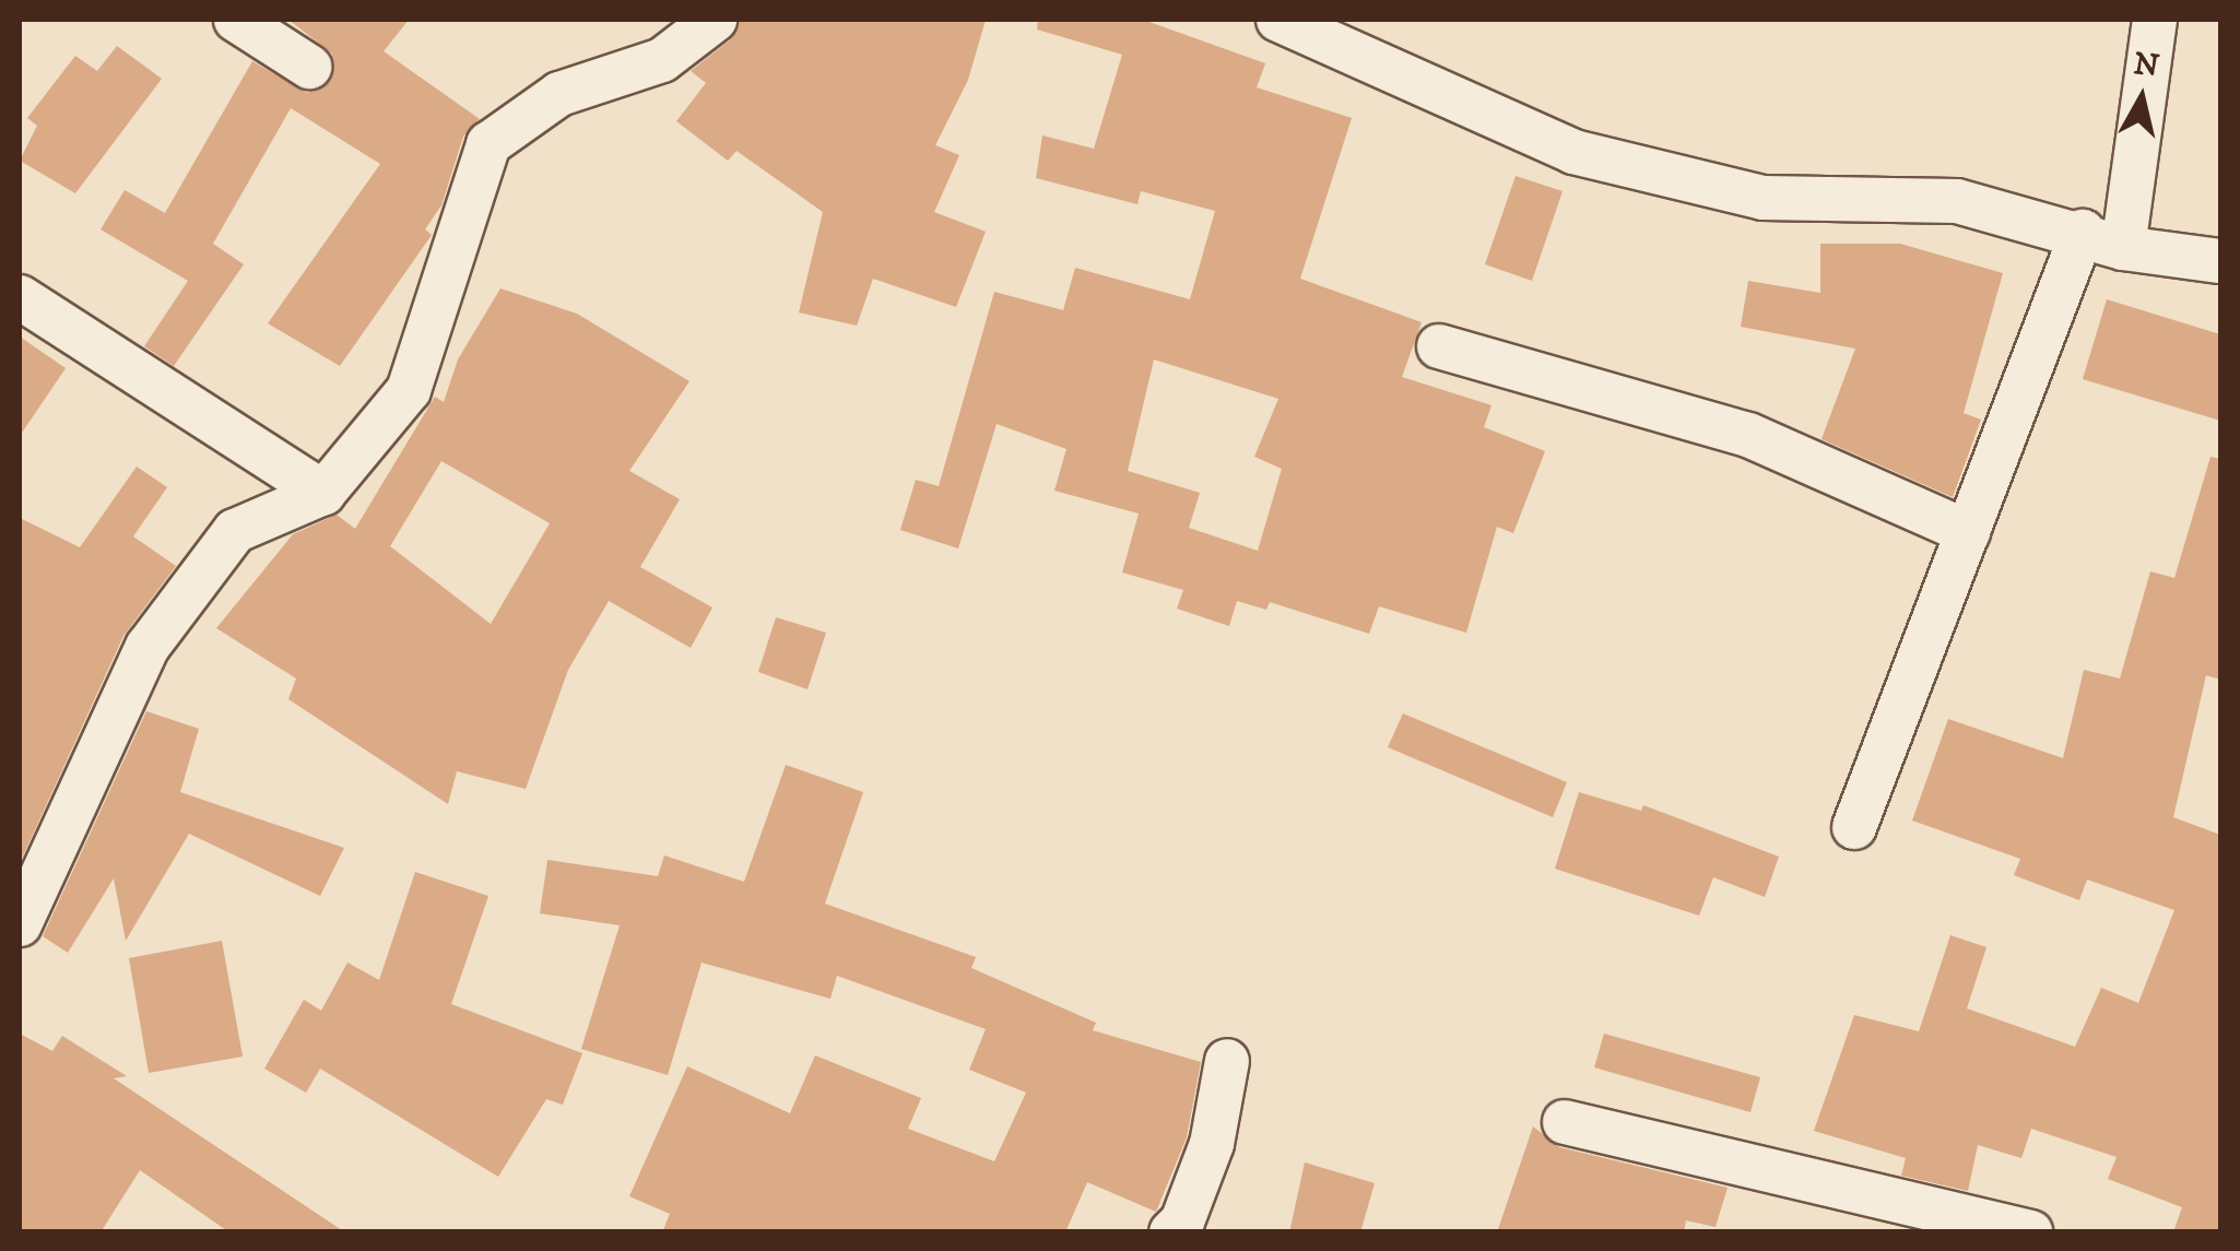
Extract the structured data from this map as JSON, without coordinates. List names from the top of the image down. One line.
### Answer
{"north":"top"}
